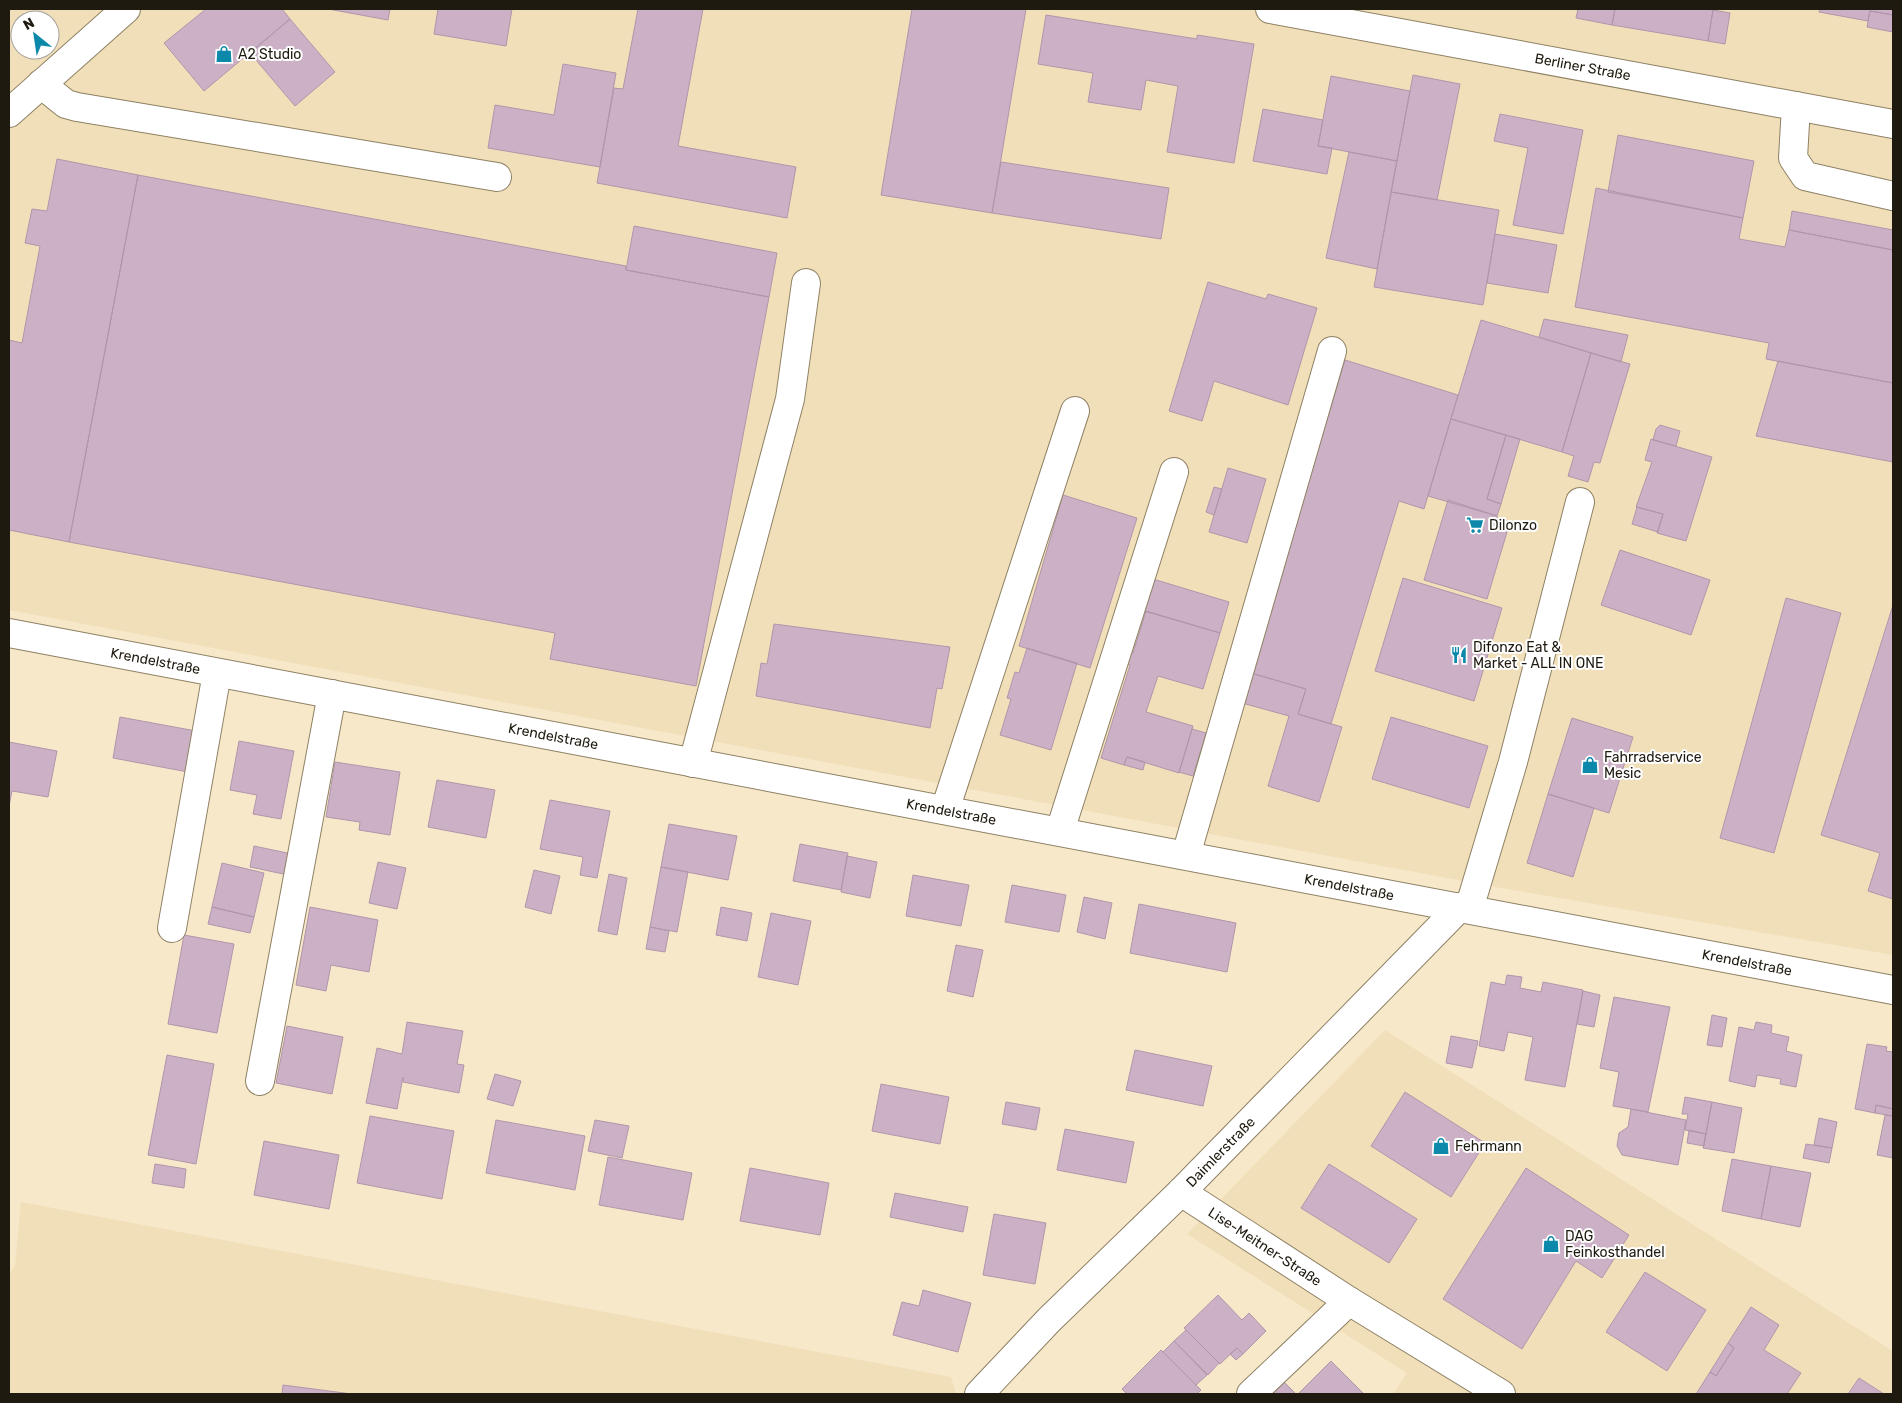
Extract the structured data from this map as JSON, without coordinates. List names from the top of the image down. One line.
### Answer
{"streets":{"street":["Berliner Straße","Krendelstraße","Daimlerstraße","Lise-Meitner-Straße"]},"crossings":[["Krendelstraße","Daimlerstraße"],["Daimlerstraße","Lise-Meitner-Straße"]],"places":{"shop":["A2 Studio","Fahrradservice Mesic","Fehrmann","DAG Feinkosthandel"],"supermarket":["Dilonzo"],"restaurant":["Difonzo Eat & Market - ALL IN ONE"]},"north":"top left"}
